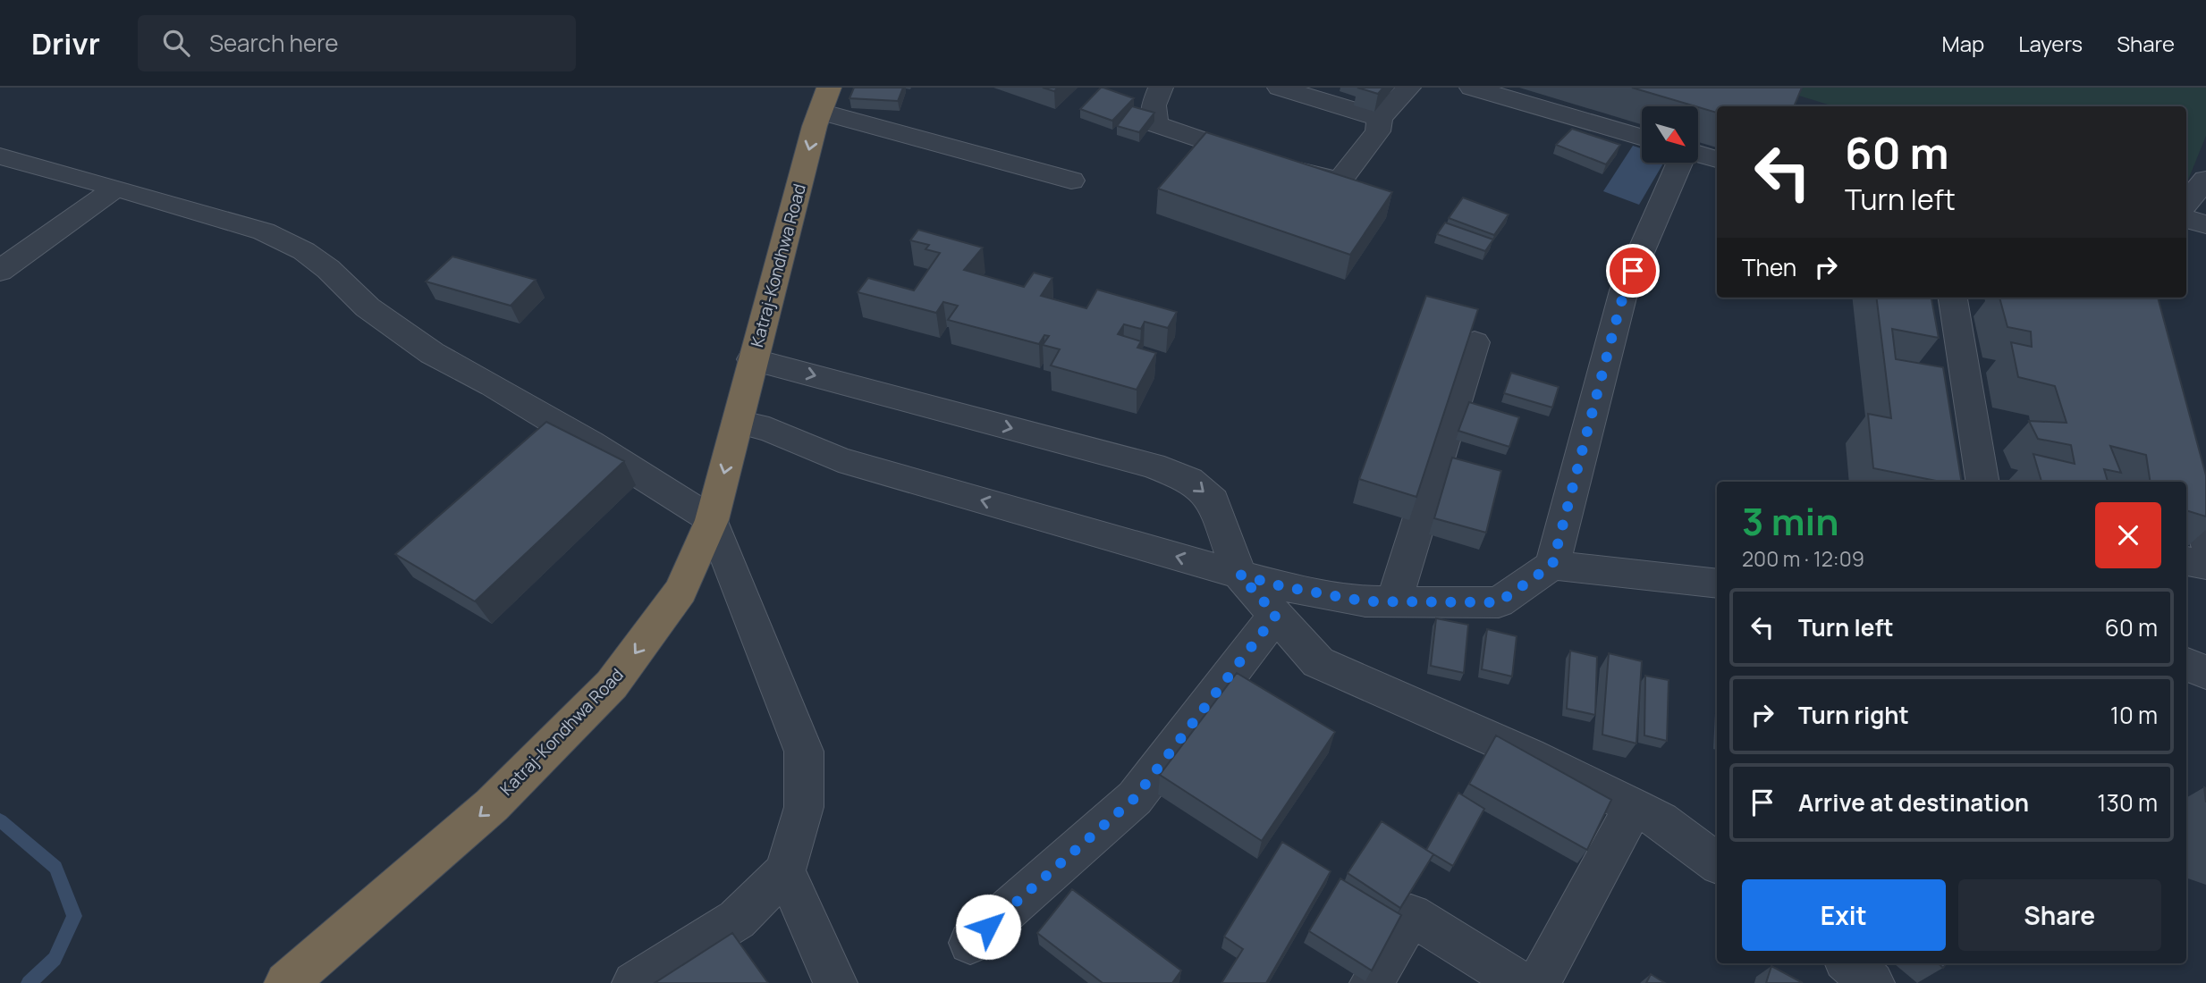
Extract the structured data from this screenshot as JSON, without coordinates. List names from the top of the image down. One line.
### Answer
{"streets":{"highway":["Katraj-Kondhwa Road"]},"one_way":["Katraj-Kondhwa Road"],"north":"bottom right","page":{"header":"Drivr","search":"Search here","nav":["Map","Layers","Share"],"turn":["60 m","Turn left"],"then":"Then","heading":["3 min","200 m · 12:09"],"list":[{"name":"Turn left","value":"60 m"},{"name":"Turn right","value":"10 m"},{"name":"Arrive at destination","value":"130 m"}],"buttons":["Exit","Share"]}}
